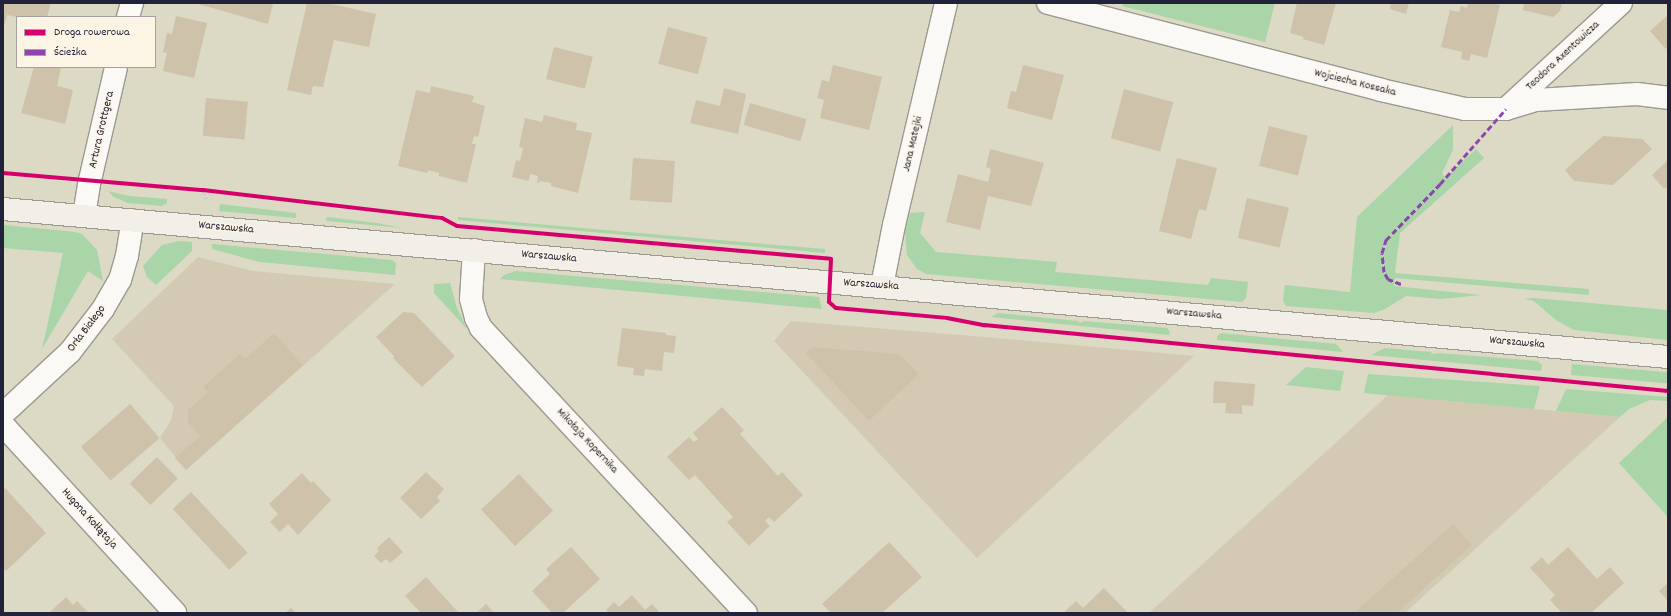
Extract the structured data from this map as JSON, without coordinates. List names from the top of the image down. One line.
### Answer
{"streets":{"street":["Teodora Axentowicza","Wojciecha Kossaka","Artura Grottgera","Jana Matejki","Warszawska","Orła Białego","Mikołaja Kopernika","Hugona Kołłątaja"]},"crossings":[["Teodora Axentowicza","Wojciecha Kossaka"],["Artura Grottgera","Warszawska"],["Jana Matejki","Warszawska"],["Warszawska","Orła Białego"],["Warszawska","Mikołaja Kopernika"]],"legend":["Droga rowerowa","Ścieżka"]}
